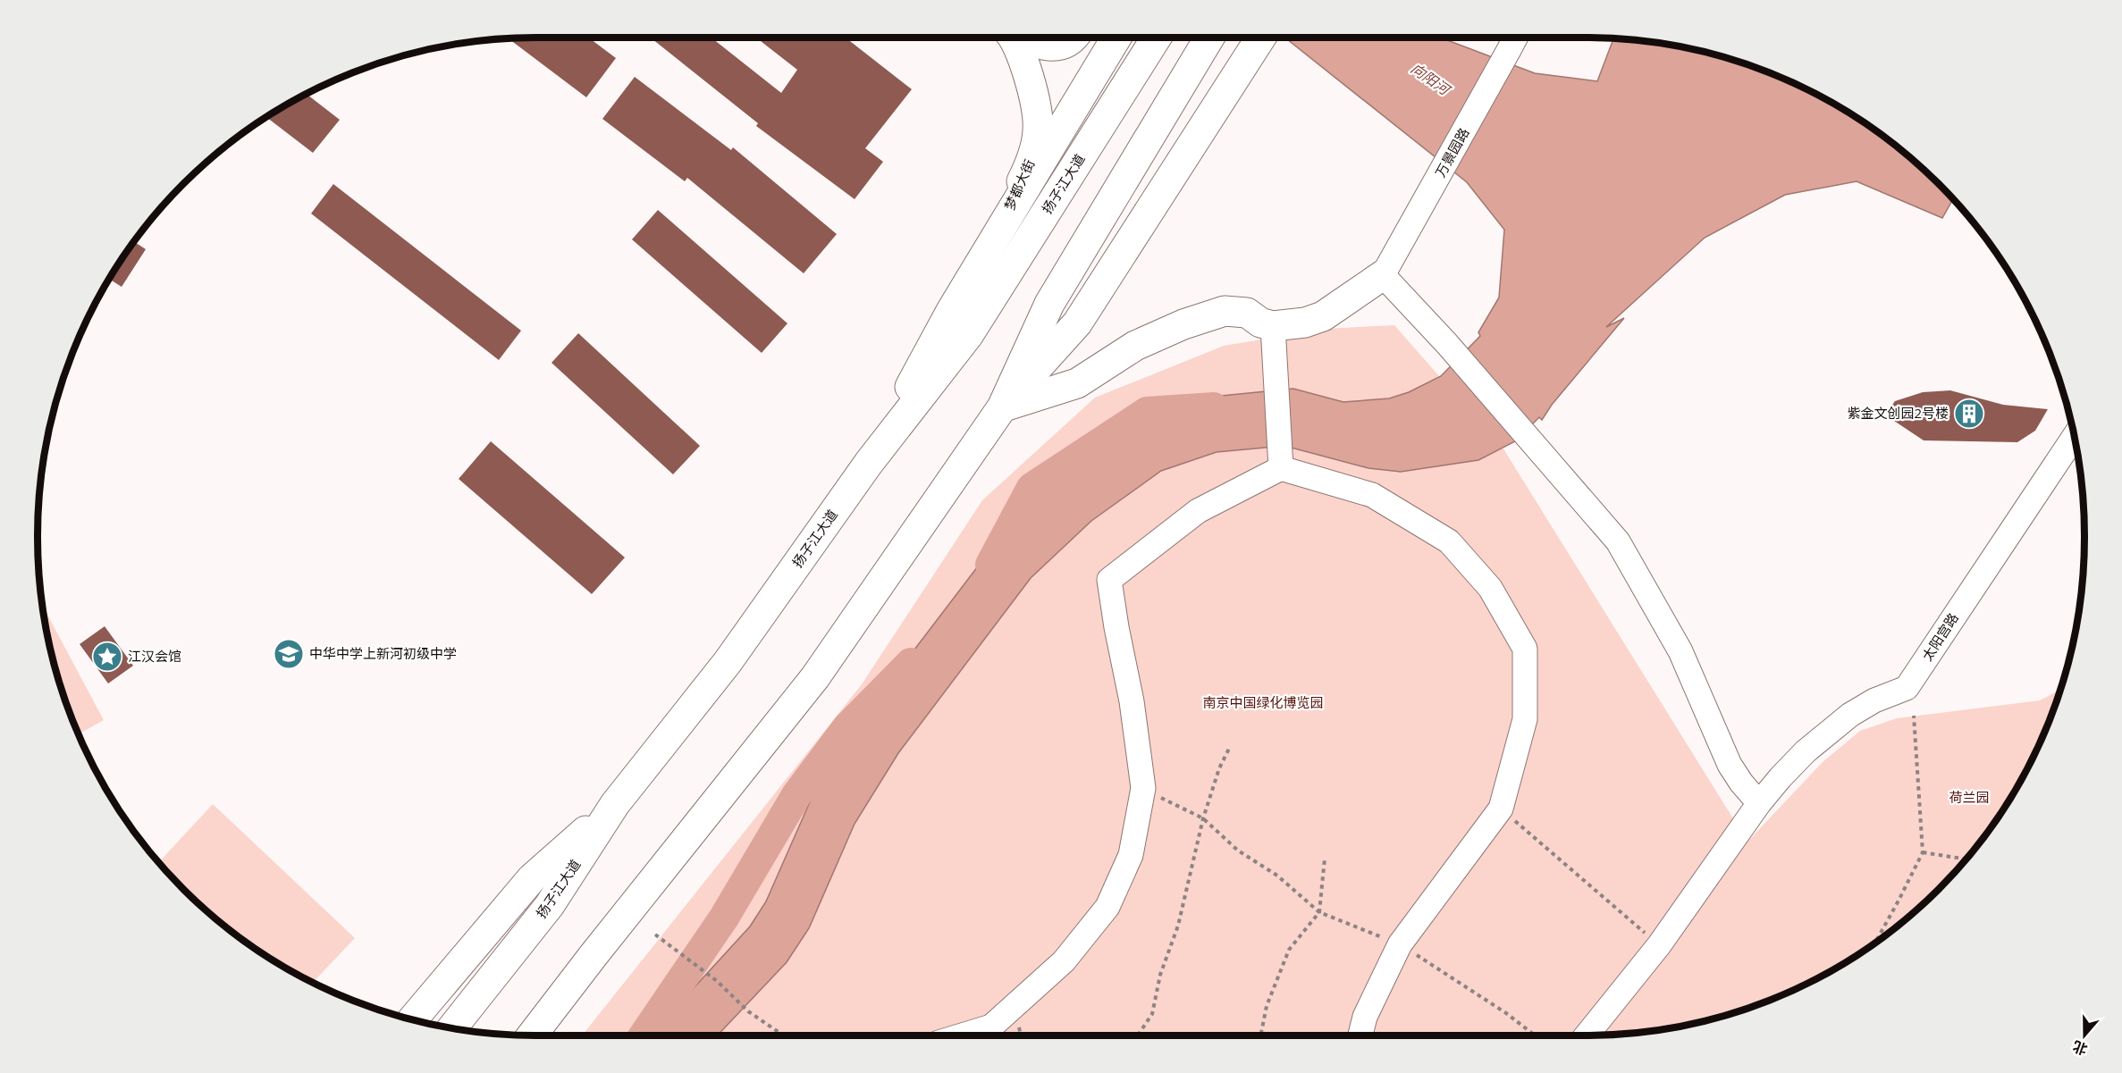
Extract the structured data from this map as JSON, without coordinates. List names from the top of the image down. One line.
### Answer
{"streets":{"main road":["扬子江大道","梦都大街"],"street":["万景园路","太阳宫路"]},"water":["向阳河"],"parks":["南京中国绿化博览园","荷兰园"],"places":{"building":["紫金文创园2号楼"],"school or university":["中华中学上新河初级中学"],"place":["江汉会馆"]},"north":"bottom"}
